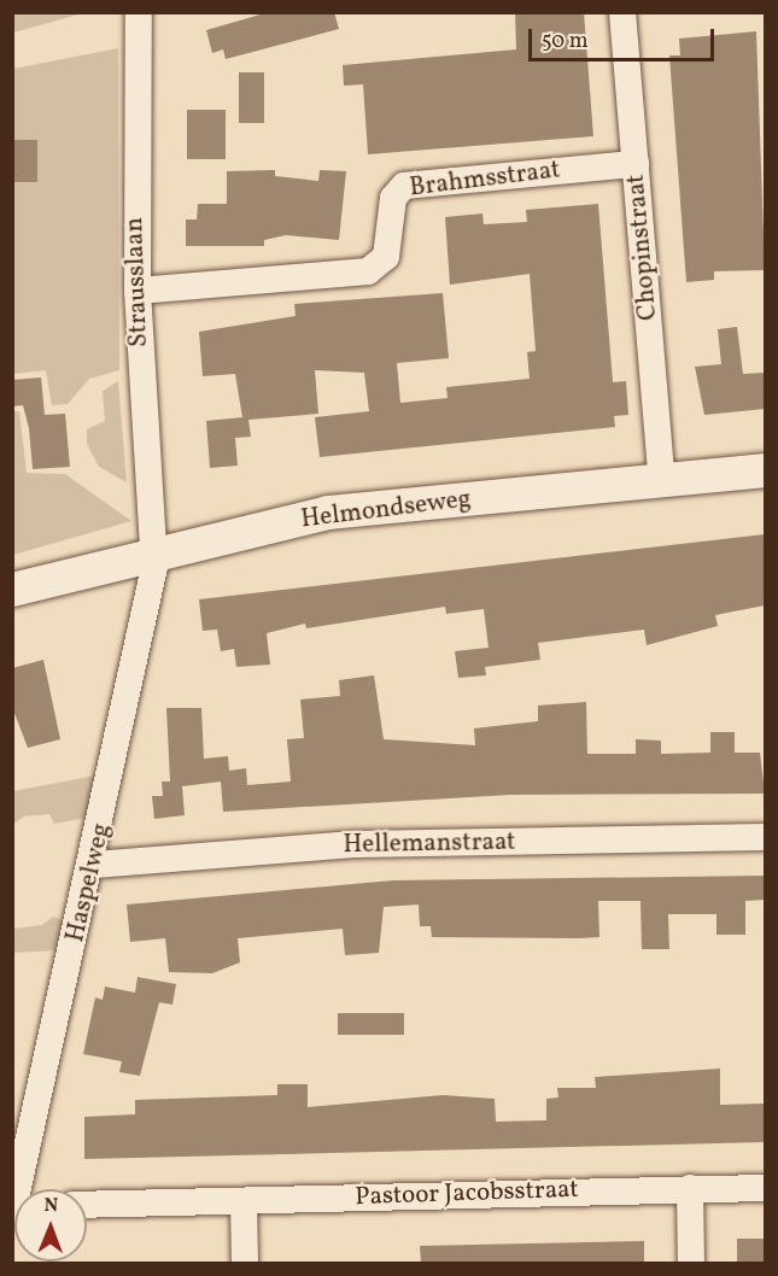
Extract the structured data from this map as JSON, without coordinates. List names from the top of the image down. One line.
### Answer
{"streets":{"street":["Brahmsstraat","Chopinstraat","Strausslaan","Helmondseweg","Hellemanstraat","Haspelweg","Pastoor Jacobsstraat"]},"crossings":[["Brahmsstraat","Chopinstraat"],["Brahmsstraat","Strausslaan"],["Chopinstraat","Helmondseweg"],["Strausslaan","Helmondseweg"],["Strausslaan","Haspelweg"],["Helmondseweg","Haspelweg"],["Hellemanstraat","Haspelweg"]],"scale_bar":"50 m","north":"top"}
